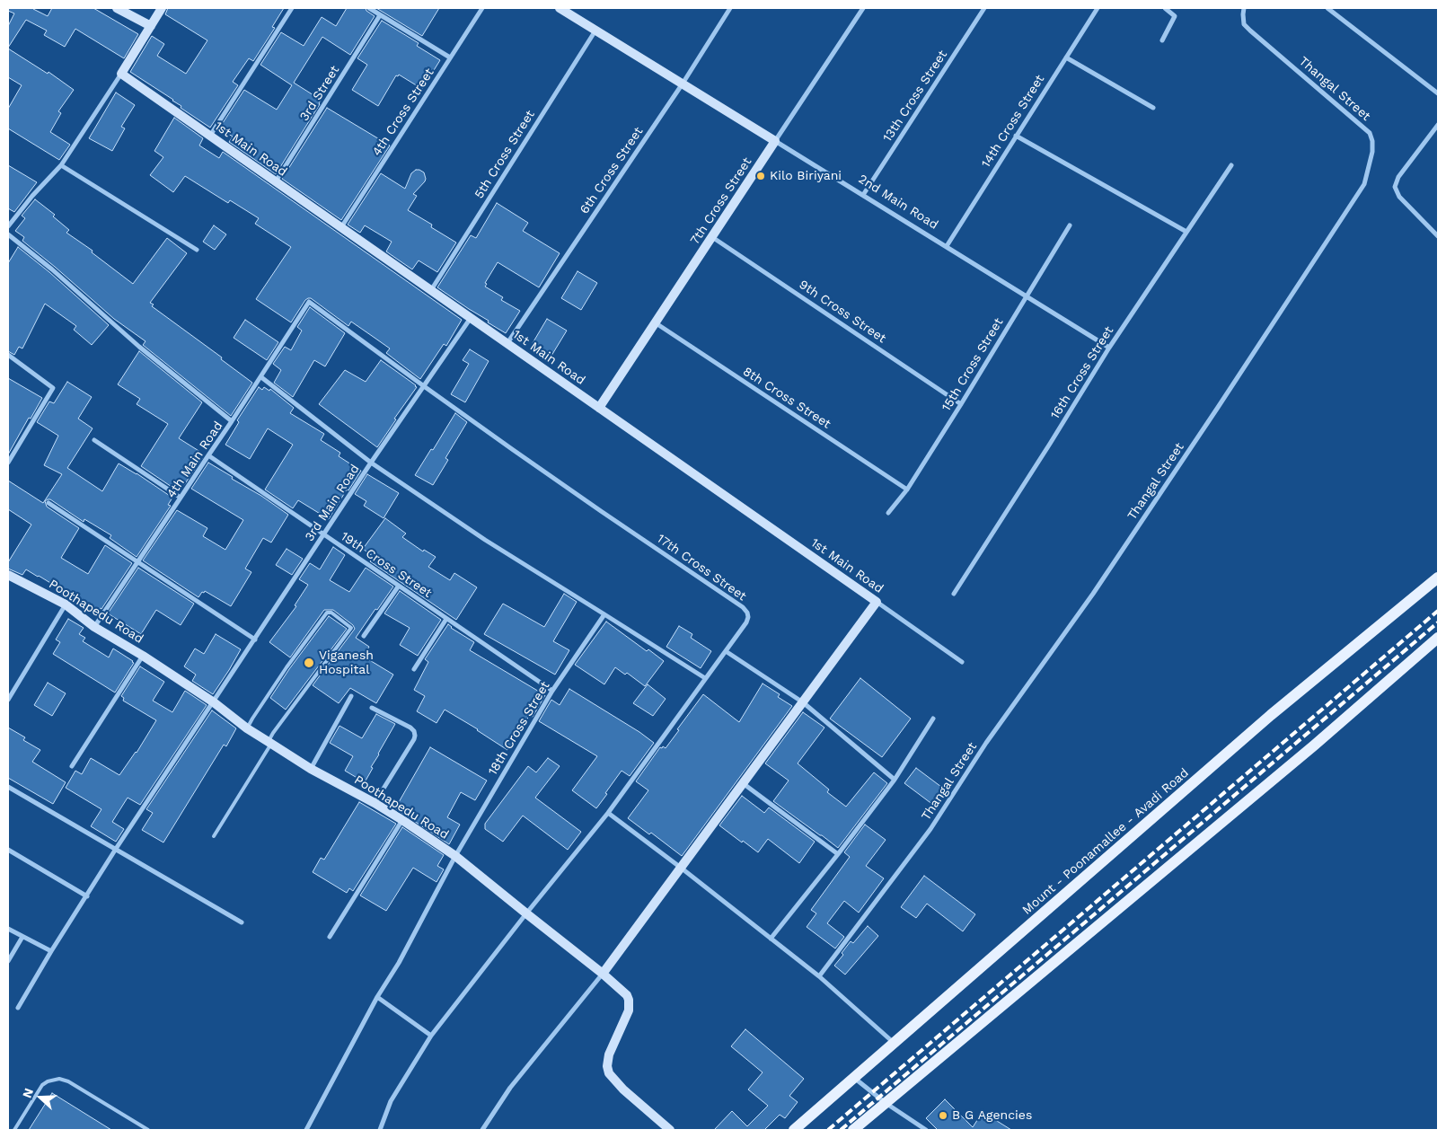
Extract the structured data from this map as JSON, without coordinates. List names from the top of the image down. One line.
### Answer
{"streets":{"main road":["Mount - Poonamallee - Avadi Road"],"street":["Thangal Street","3rd Street","13th Cross Street","4th Cross Street","14th Cross Street","1st Main Road","5th Cross Street","6th Cross Street","7th Cross Street","2nd Main Road","9th Cross Street","15th Cross Street","16th Cross Street","8th Cross Street","4th Main Road","3rd Main Road","19th Cross Street","17th Cross Street","Poothapedu Road","18th Cross Street"]},"crossings":[["3rd Street","1st Main Road"],["13th Cross Street","2nd Main Road"],["4th Cross Street","1st Main Road"],["14th Cross Street","2nd Main Road"],["1st Main Road","5th Cross Street"],["1st Main Road","6th Cross Street"],["1st Main Road","7th Cross Street"],["1st Main Road","3rd Main Road"],["5th Cross Street","2nd Main Road"],["6th Cross Street","2nd Main Road"],["7th Cross Street","2nd Main Road"],["7th Cross Street","9th Cross Street"],["7th Cross Street","8th Cross Street"],["2nd Main Road","15th Cross Street"],["2nd Main Road","16th Cross Street"],["9th Cross Street","15th Cross Street"],["15th Cross Street","8th Cross Street"],["4th Main Road","19th Cross Street"],["4th Main Road","17th Cross Street"],["4th Main Road","Poothapedu Road"],["3rd Main Road","19th Cross Street"],["3rd Main Road","17th Cross Street"],["3rd Main Road","Poothapedu Road"],["19th Cross Street","18th Cross Street"],["17th Cross Street","Poothapedu Road"],["Poothapedu Road","18th Cross Street"]],"places":["Kilo Biriyani","Viganesh Hospital","B G Agencies"],"north":"left"}
